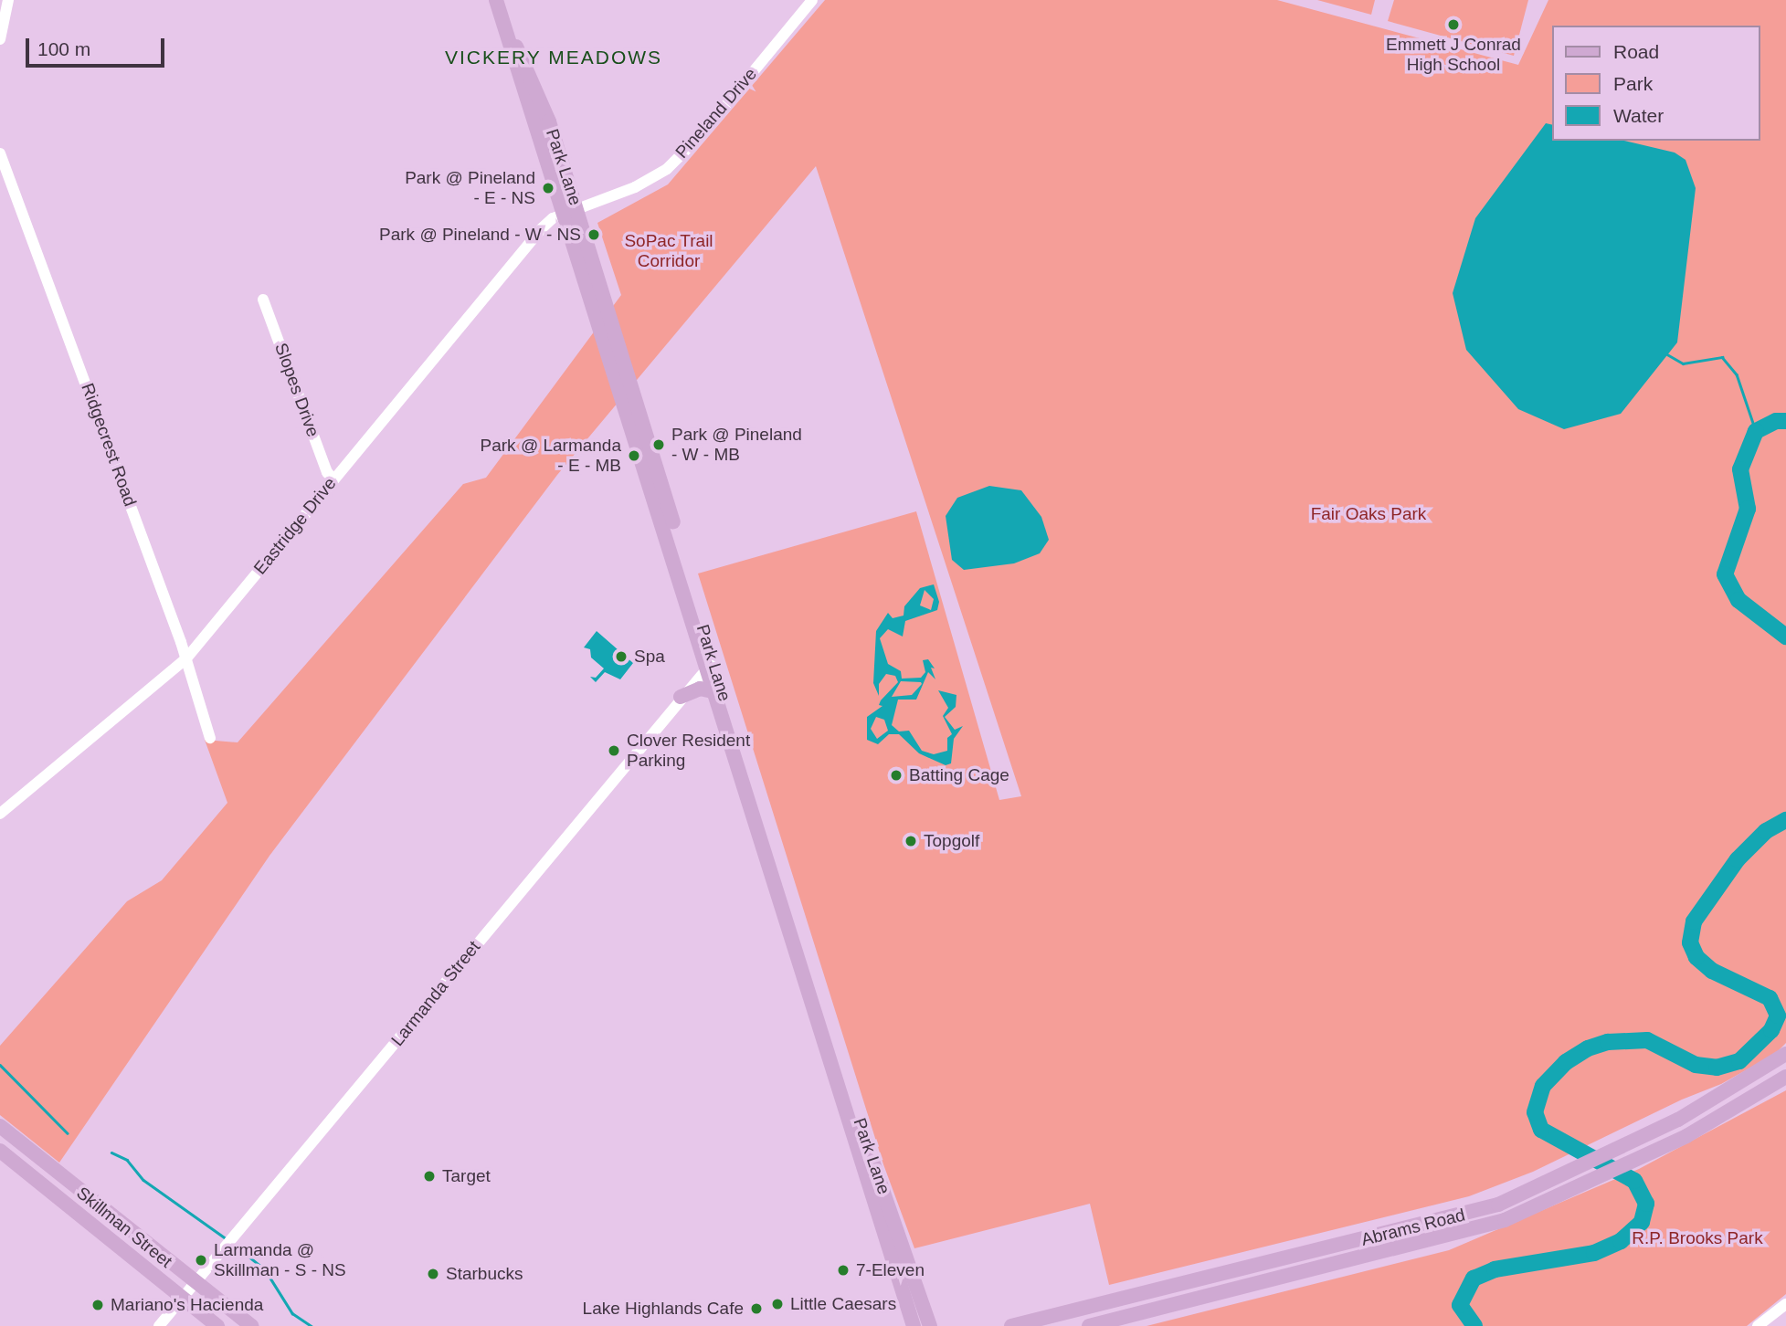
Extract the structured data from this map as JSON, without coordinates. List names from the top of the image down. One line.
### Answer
{"streets":{"main road":["Park Lane","Skillman Street","Abrams Road"],"street":["Pineland Drive","Slopes Drive","Ridgecrest Road","Eastridge Drive","Larmanda Street"]},"crossings":[["Pineland Drive","Park Lane"],["Pineland Drive","Eastridge Drive"],["Park Lane","Eastridge Drive"],["Park Lane","Larmanda Street"],["Slopes Drive","Eastridge Drive"],["Ridgecrest Road","Eastridge Drive"],["Larmanda Street","Skillman Street"]],"districts":["VICKERY MEADOWS"],"parks":["SoPac Trail Corridor","Fair Oaks Park","R.P. Brooks Park"],"places":["Emmett J Conrad High School","Park @ Pineland - E - NS","Park @ Pineland - W - NS","Park @ Pineland - W - MB","Park @ Larmanda - E - MB","Spa","Clover Resident Parking","Batting Cage","Topgolf","Target","Larmanda @ Skillman - S - NS","7-Eleven","Starbucks","Little Caesars","Mariano's Hacienda","Lake Highlands Cafe"],"legend":["Road","Park","Water"],"scale_bar":"100 m"}
